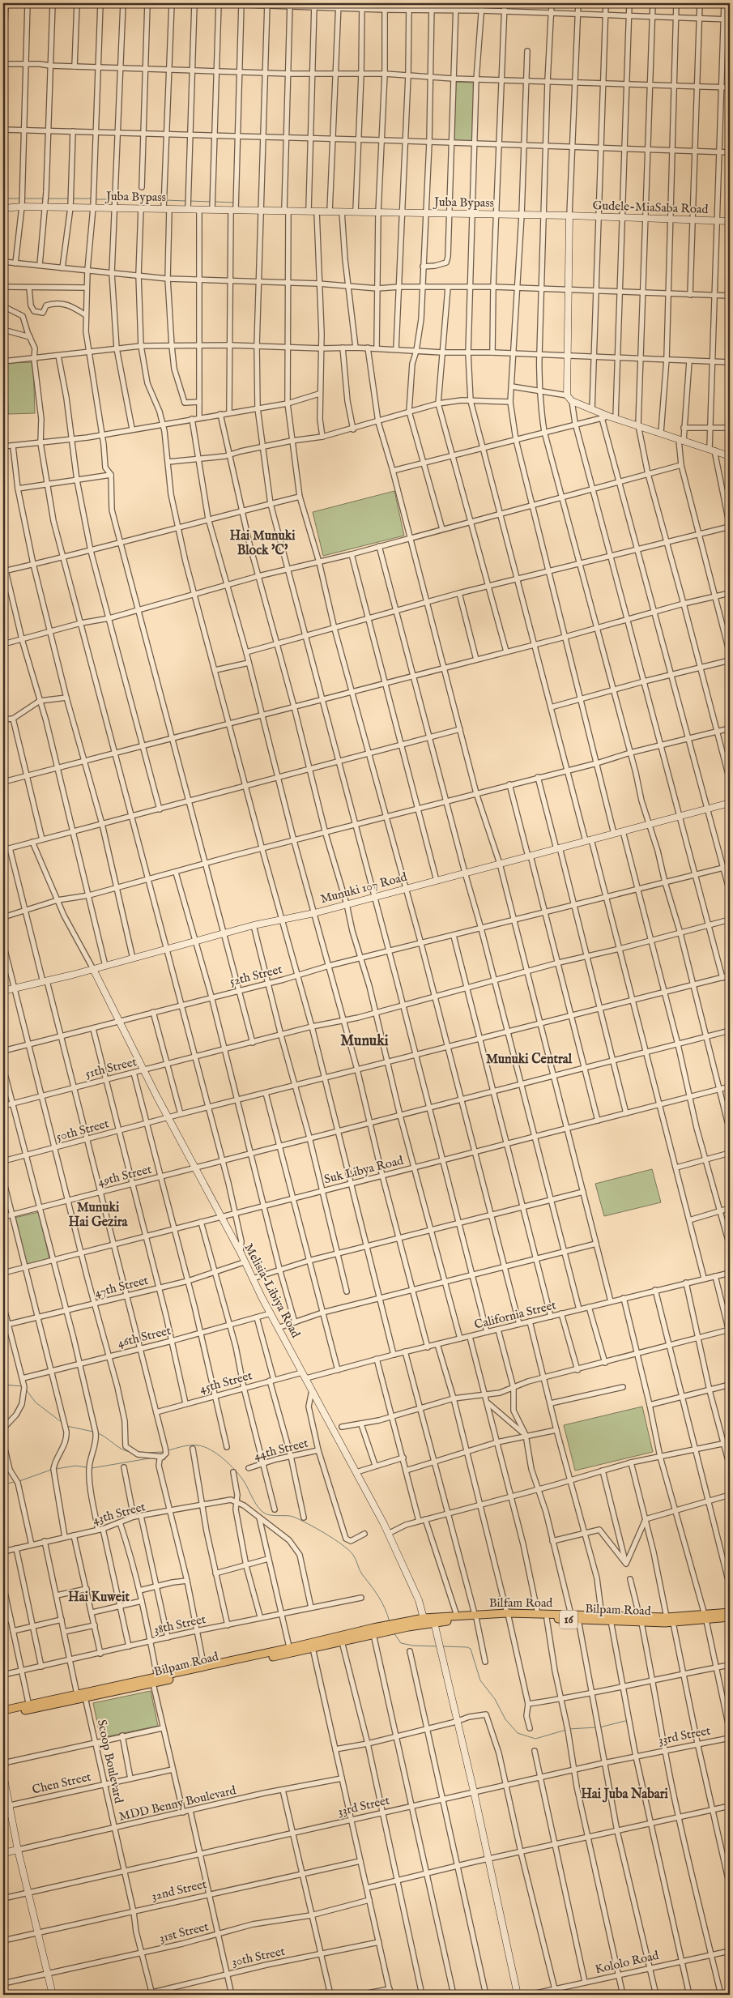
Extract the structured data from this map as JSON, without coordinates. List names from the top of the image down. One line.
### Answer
{"streets":{"main road":["Juba Bypass","Gudele-MiaSaba Road","Munuki 107 Road","Melisia-Libiya Road","Bilfam Road","Bilpam Road","16"],"street":["52th Street","51th Street","50th Street","Suk Libya Road","49th Street","47th Street","California Street","46th Street","45th Street","44th Street","43th Street","38th Street","33rd Street","Scoop Boulevard","Chen Street","MDD Benny Boulevard","32nd Street","31st Street","30th Street","Kololo Road"]},"crossings":[["Juba Bypass","Gudele-MiaSaba Road"],["Munuki 107 Road","Melisia-Libiya Road"],["52th Street","Melisia-Libiya Road"],["51th Street","Melisia-Libiya Road"],["50th Street","Melisia-Libiya Road"],["Suk Libya Road","Melisia-Libiya Road"],["49th Street","Melisia-Libiya Road"],["47th Street","Melisia-Libiya Road"],["Melisia-Libiya Road","California Street"],["Melisia-Libiya Road","46th Street"],["Melisia-Libiya Road","45th Street"],["Melisia-Libiya Road","Bilpam Road"],["Bilfam Road","Bilpam Road"],["Bilpam Road","16"],["Bilpam Road","Scoop Boulevard"],["33rd Street","Scoop Boulevard"],["Scoop Boulevard","Chen Street"],["Scoop Boulevard","MDD Benny Boulevard"],["Scoop Boulevard","32nd Street"],["Scoop Boulevard","31st Street"],["Scoop Boulevard","30th Street"]],"districts":["Hai Munuki Block 'C'","Munuki","Munuki Central","Munuki Hai Gezira","Hai Kuweit","Hai Juba Nabari"]}
